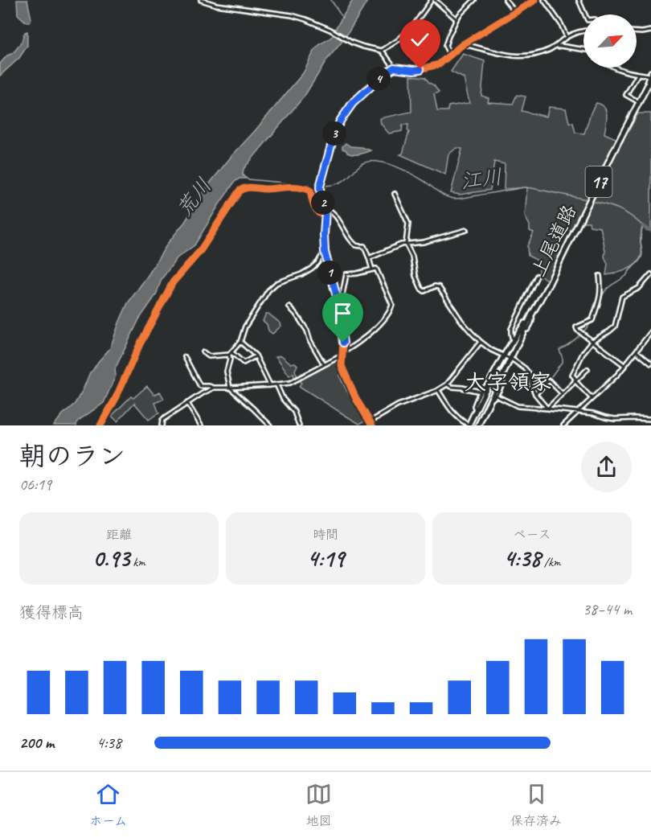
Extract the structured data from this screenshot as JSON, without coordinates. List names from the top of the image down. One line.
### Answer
{"streets":{"highway":["17","上尾道路"]},"districts":["大字領家"],"water":["江川","荒川"],"north":"top right","page":{"pins":["4","3","2","1"],"heading":["朝のラン","06:19"],"stats":[["距離","0.93 km"],["時間","4:19"],["ペース","4:38 /km"]],"chart":["獲得標高","38–44 m"],"list":[{"name":"200 m","note":"4:38"}],"tabs":["ホーム","地図","保存済み"]}}
